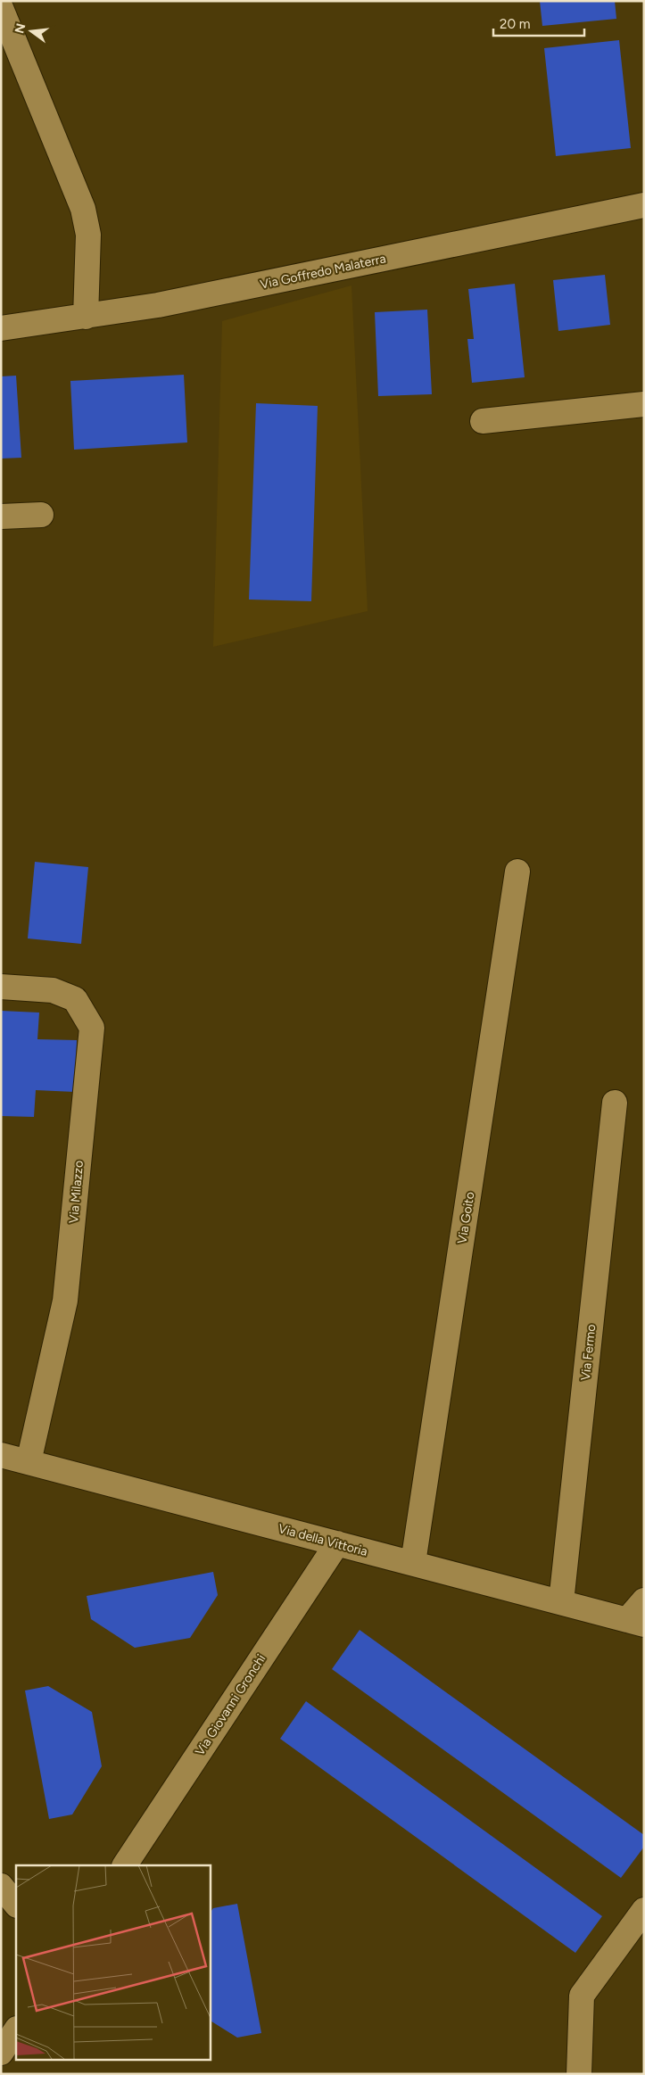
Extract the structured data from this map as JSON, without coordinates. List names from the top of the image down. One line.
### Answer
{"streets":{"street":["Via Goffredo Malaterra","Via Milazzo","Via Goito","Via Fermo","Via della Vittoria","Via Giovanni Gronchi"]},"crossings":[["Via Milazzo","Via della Vittoria"],["Via Goito","Via della Vittoria"],["Via Fermo","Via della Vittoria"],["Via della Vittoria","Via Giovanni Gronchi"]],"scale_bar":"20 m","north":"left"}
